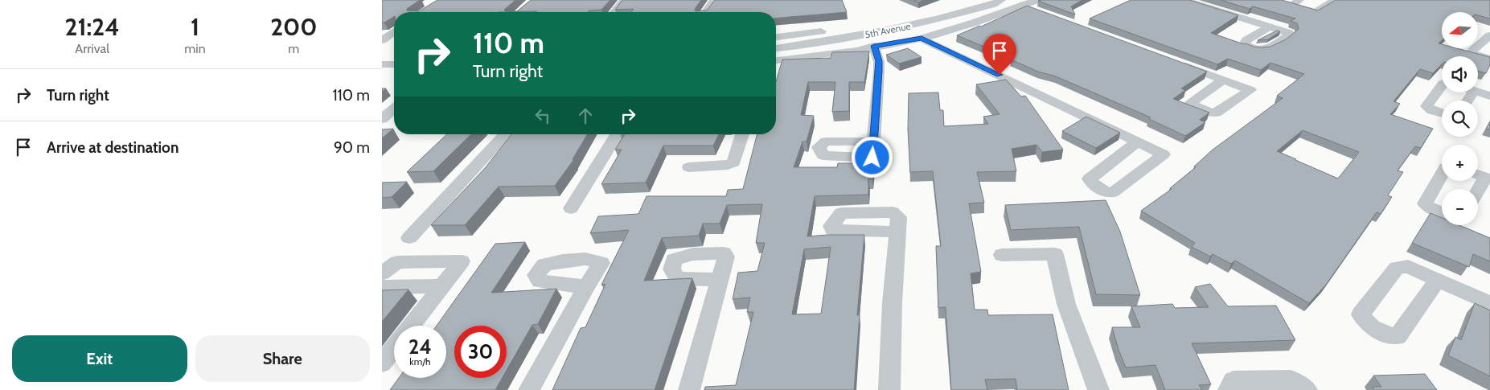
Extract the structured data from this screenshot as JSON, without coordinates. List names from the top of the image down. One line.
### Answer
{"streets":{"street":["5th Avenue"]},"north":"left","page":{"eta":["21:24","Arrival","1","min","200","m"],"map_buttons":["+","−"],"turn":["110 m","Turn right"],"list":[{"name":"Turn right","value":"110 m"},{"name":"Arrive at destination","value":"90 m"}],"speed":"24 km/h","limit":"30","buttons":["Exit","Share"]}}
